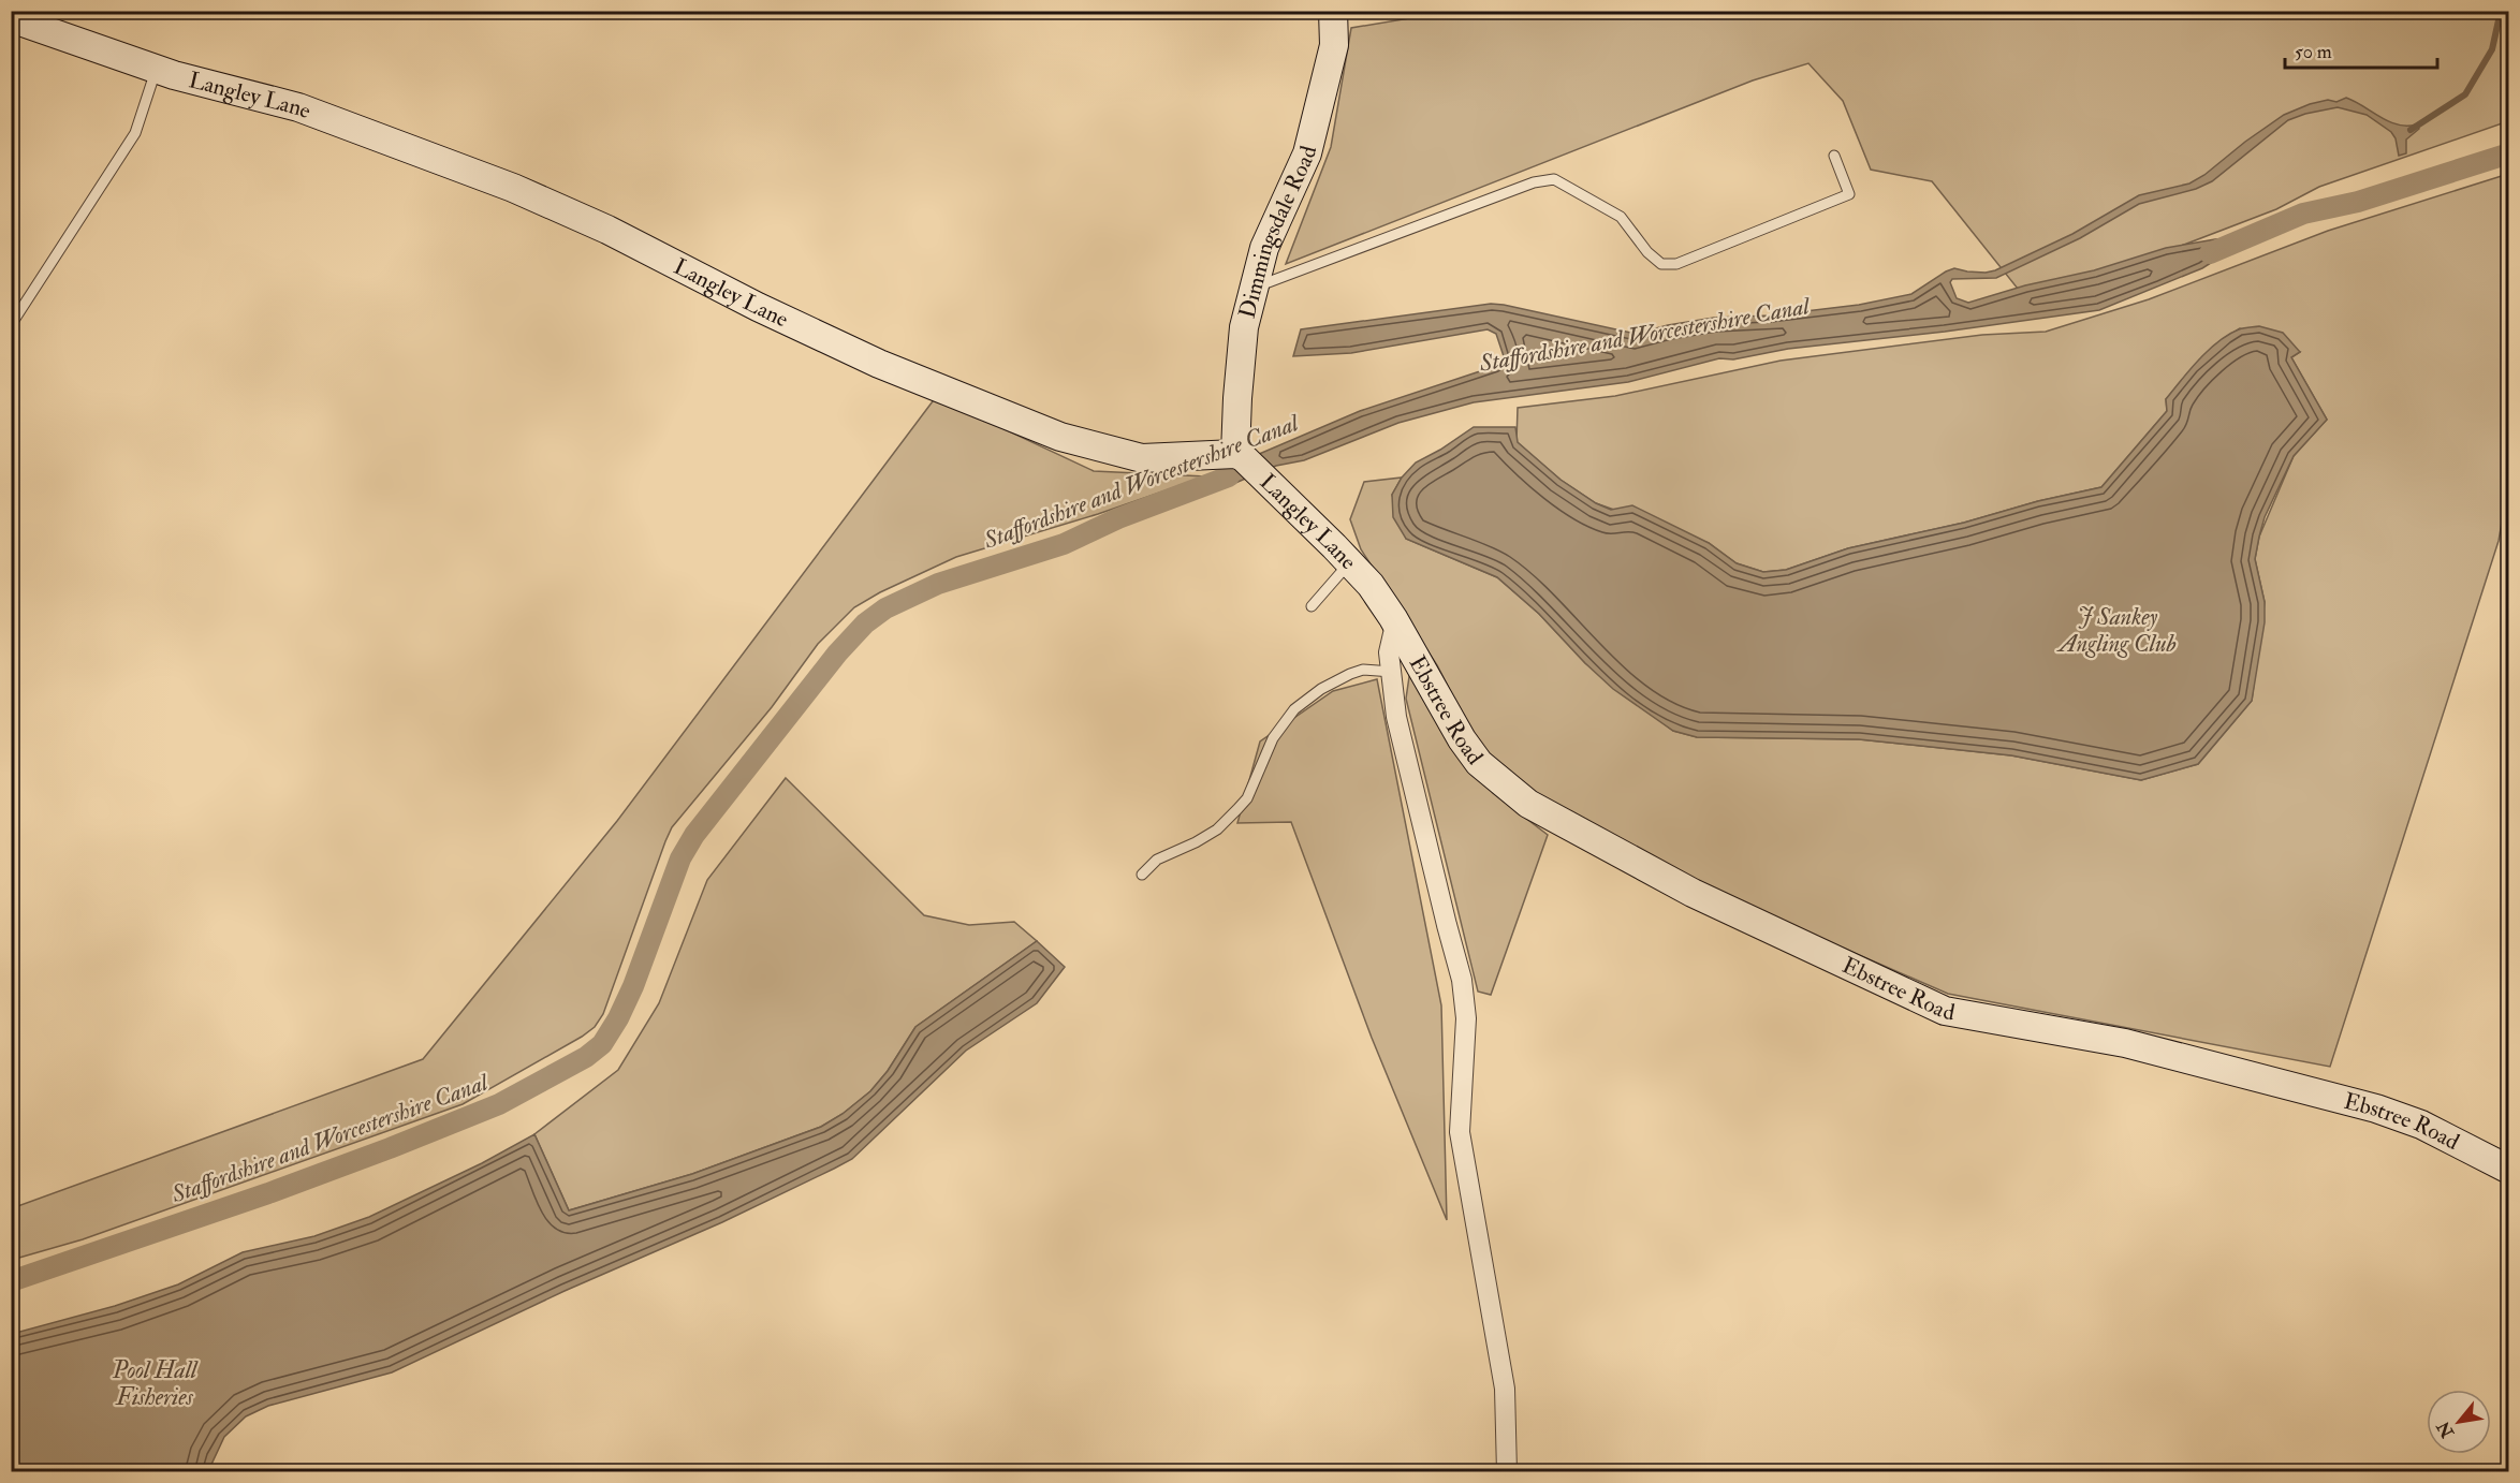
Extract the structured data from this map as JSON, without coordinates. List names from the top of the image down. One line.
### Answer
{"streets":{"street":["Langley Lane","Dimmingsdale Road","Ebstree Road"]},"crossings":[["Langley Lane","Dimmingsdale Road"],["Langley Lane","Ebstree Road"]],"water":["Staffordshire and Worcestershire Canal","J Sankey Angling Club","Pool Hall Fisheries"],"scale_bar":"50 m","north":"bottom left"}
